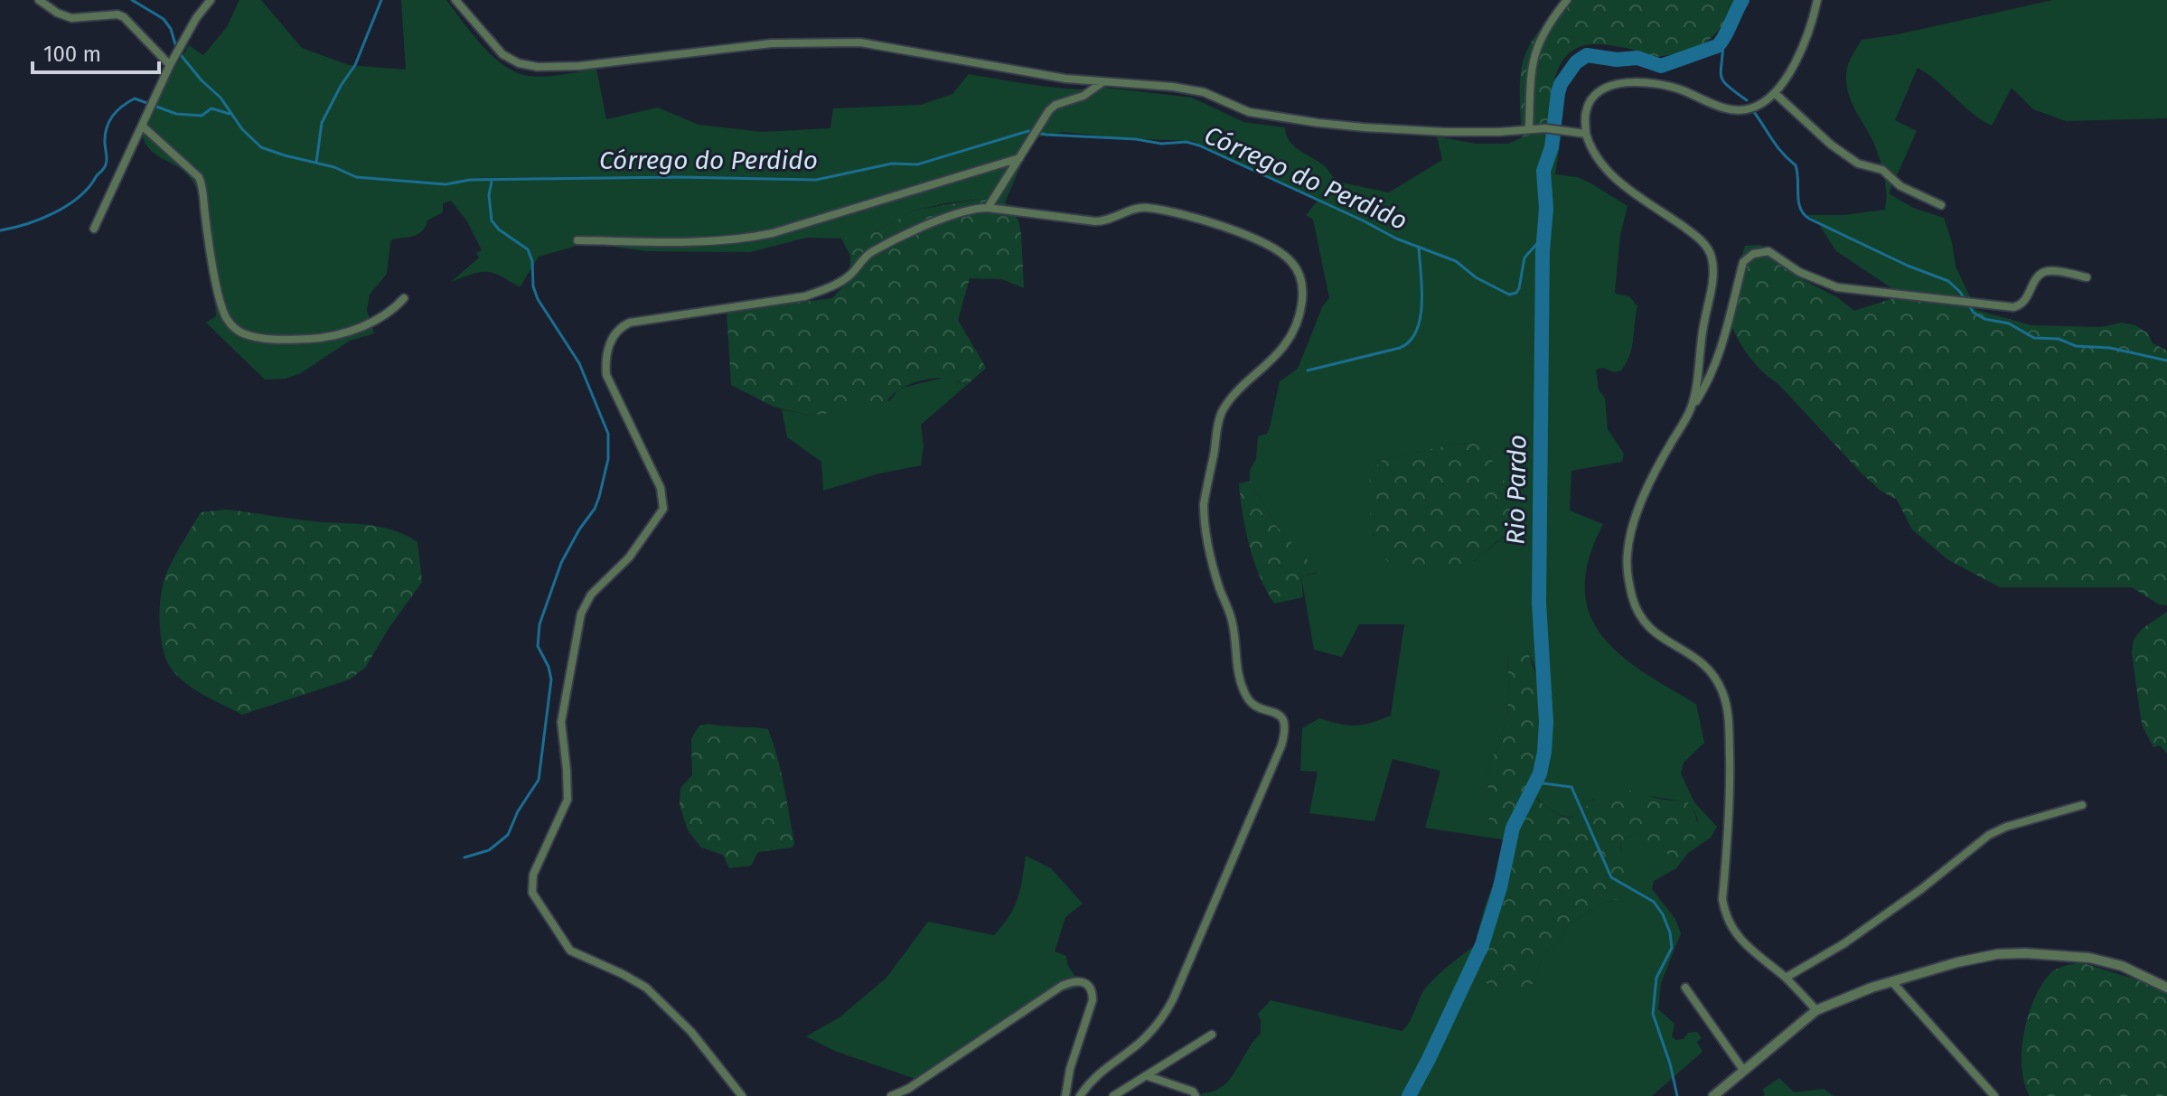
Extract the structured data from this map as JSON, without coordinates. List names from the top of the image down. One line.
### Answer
{"water":["Córrego do Perdido","Rio Pardo"],"scale_bar":"100 m"}
